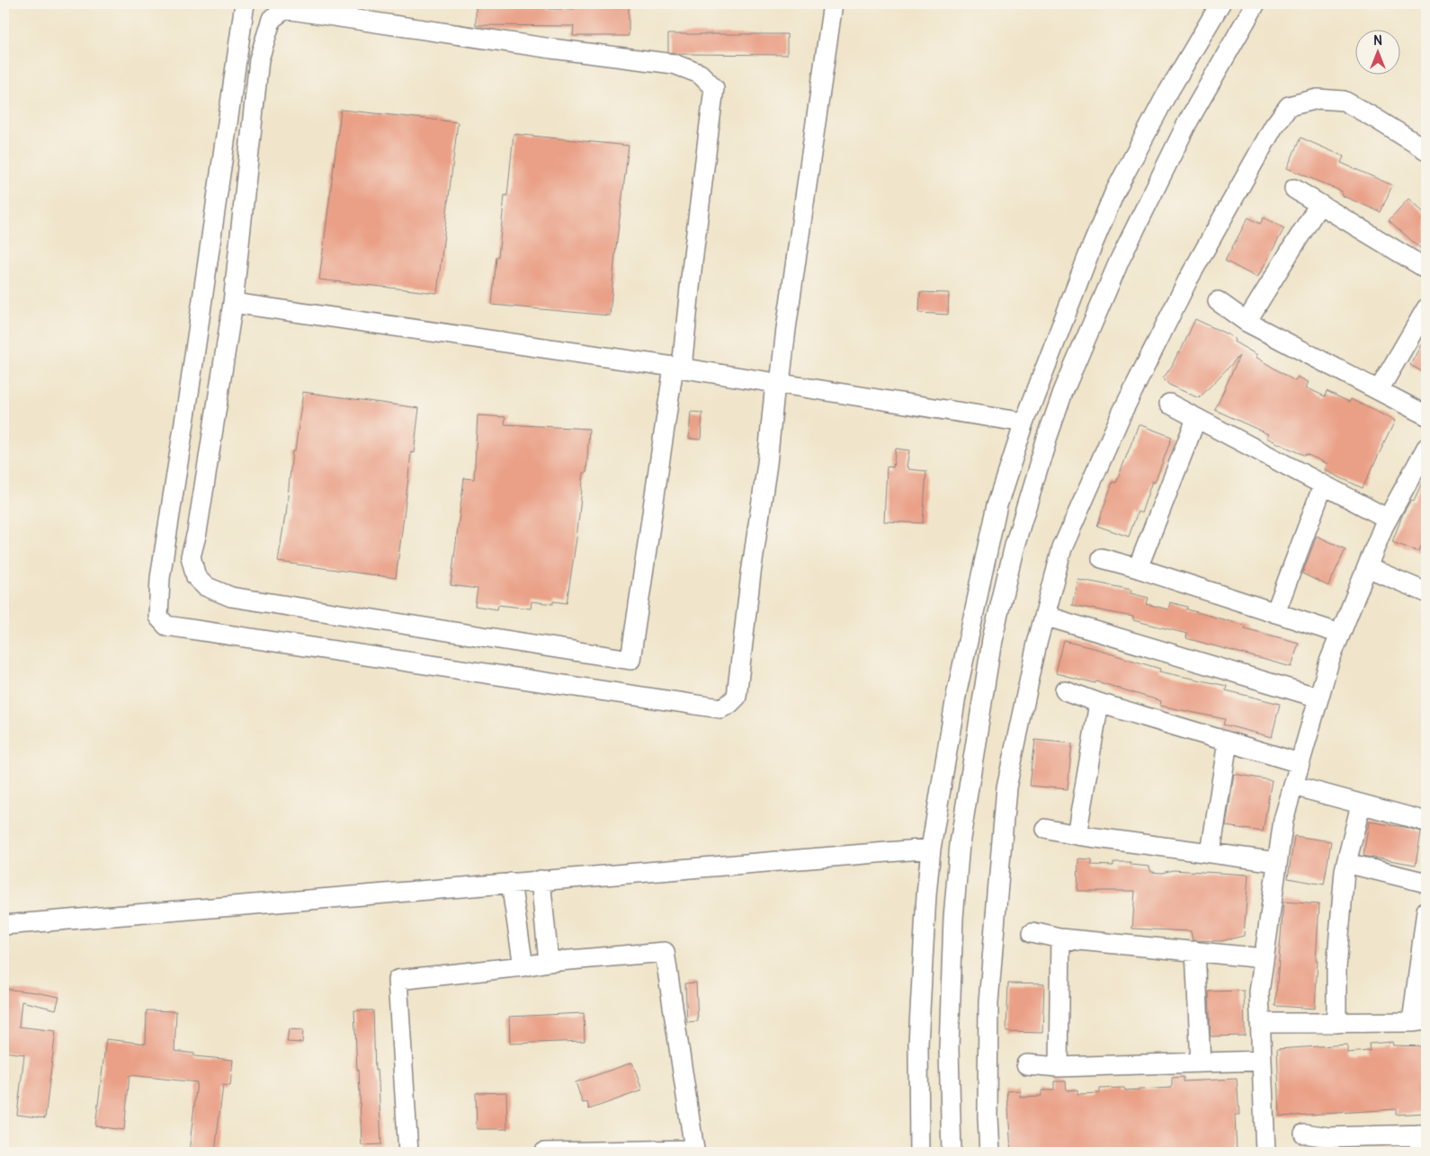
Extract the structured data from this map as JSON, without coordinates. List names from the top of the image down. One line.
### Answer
{"north":"top"}
